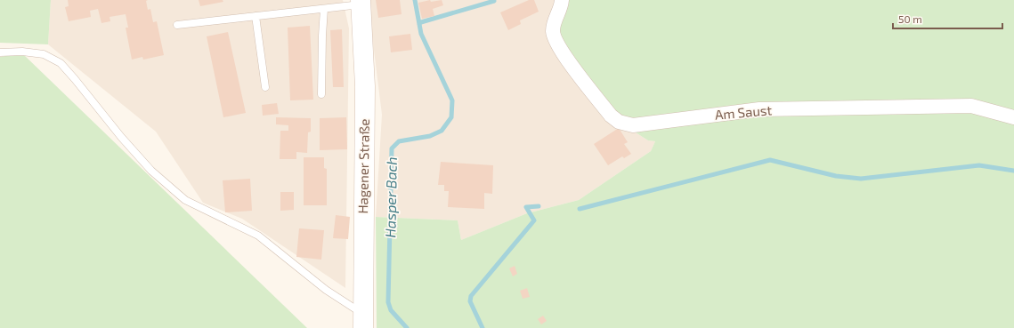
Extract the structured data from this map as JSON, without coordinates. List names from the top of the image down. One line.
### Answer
{"streets":{"main road":["Hagener Straße"],"street":["Am Saust"]},"water":["Hasper Bach"],"scale_bar":"50 m"}
